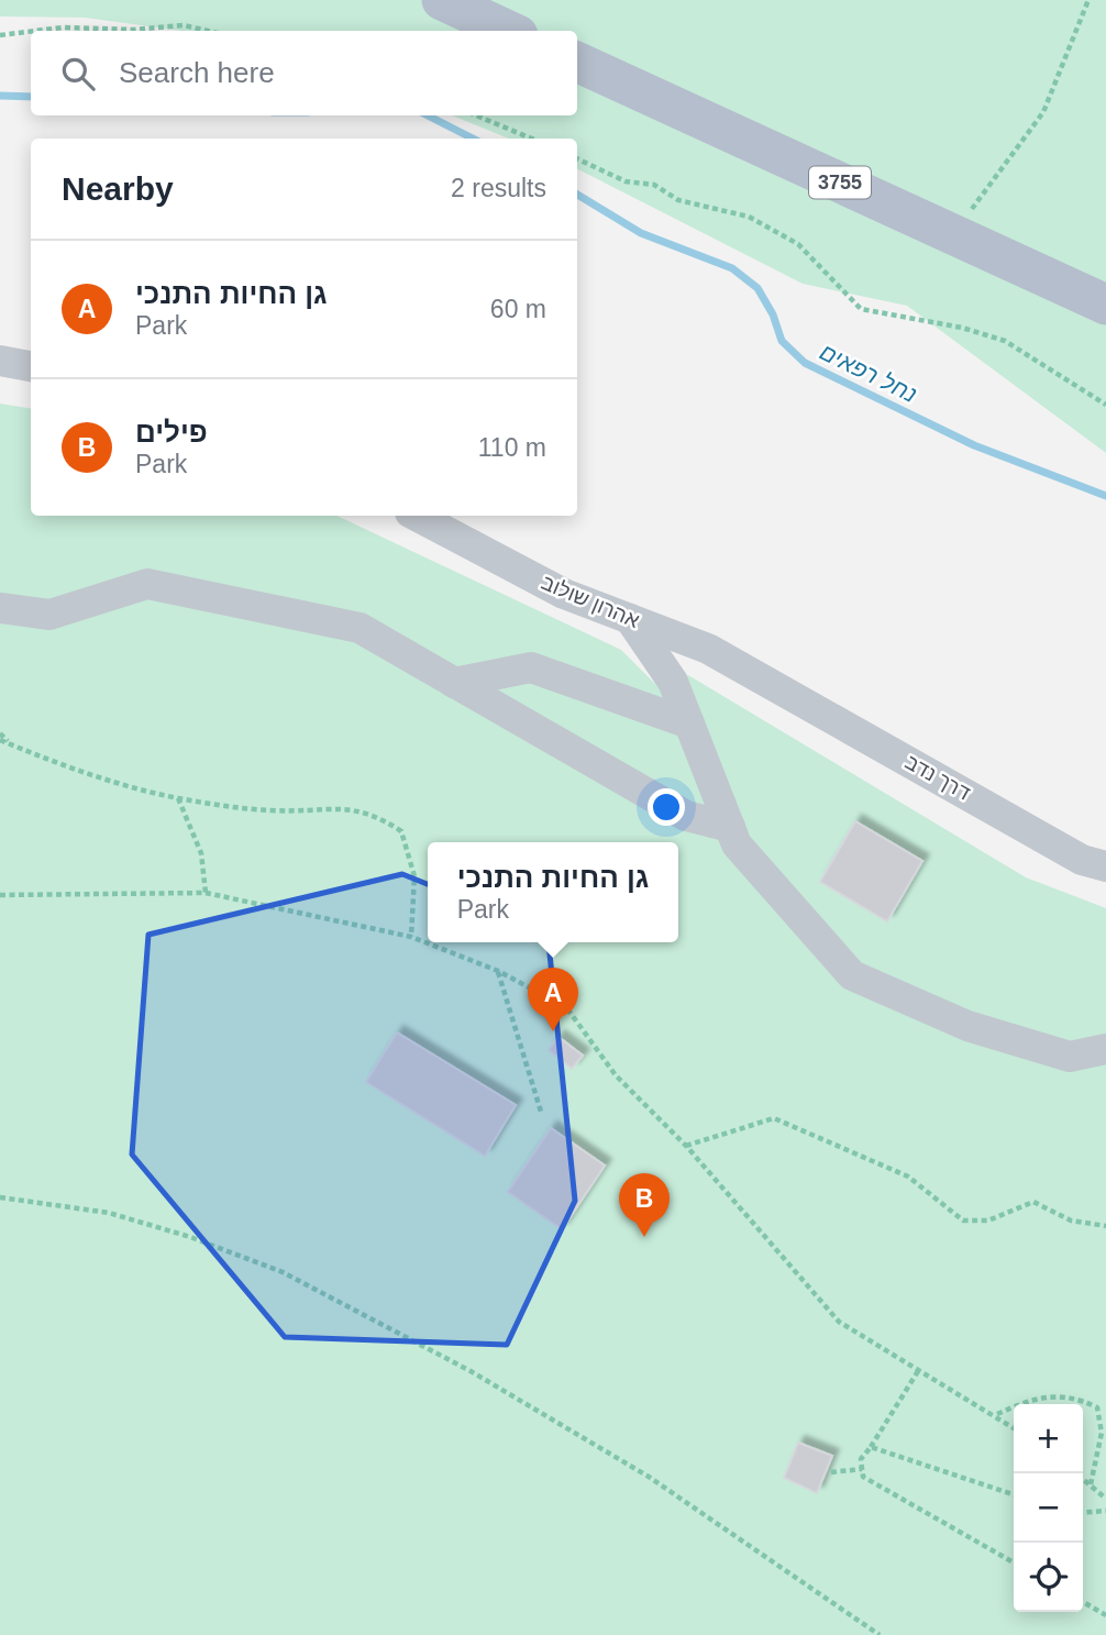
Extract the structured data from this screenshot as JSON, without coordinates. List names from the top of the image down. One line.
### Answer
{"streets":{"main road":["3755"],"street":["אהרון שולוב","דרך נדב"]},"crossings":[["אהרון שולוב","דרך נדב"]],"water":["נחל רפאים"],"page":{"search":"Search here","heading":["Nearby","2 results"],"list":[{"mark":"A","name":"גן החיות התנכי","note":"Park","value":"60 m"},{"mark":"B","name":"פילים","note":"Park","value":"110 m"}],"popup":["גן החיות התנכי","Park"],"pins":["A","B"],"map_buttons":["+","−"]}}
